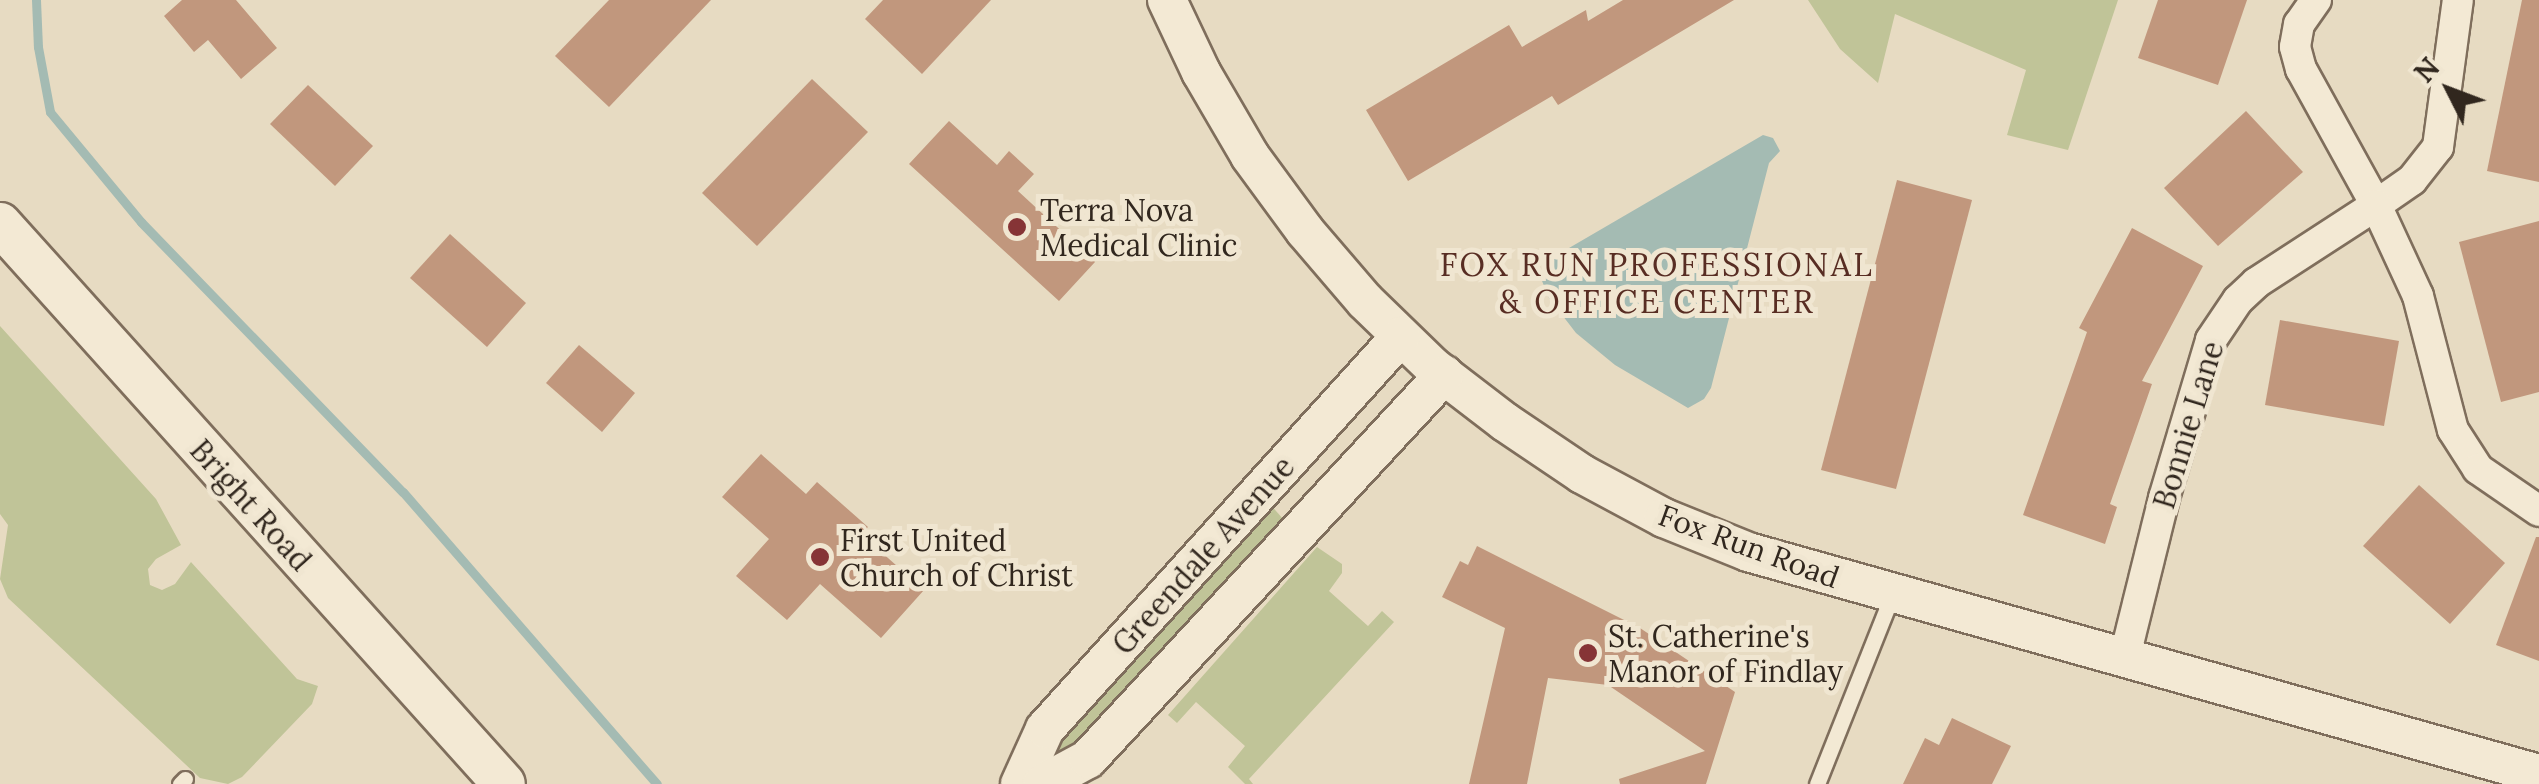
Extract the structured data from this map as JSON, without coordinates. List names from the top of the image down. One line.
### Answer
{"streets":{"main road":["Bright Road"],"street":["Bonnie Lane","Fox Run Road","Greendale Avenue"]},"crossings":[["Bonnie Lane","Fox Run Road"],["Fox Run Road","Greendale Avenue"]],"districts":["FOX RUN PROFESSIONAL & OFFICE CENTER"],"places":["Terra Nova Medical Clinic","First United Church of Christ","St. Catherine's Manor of Findlay"],"north":"top left"}
